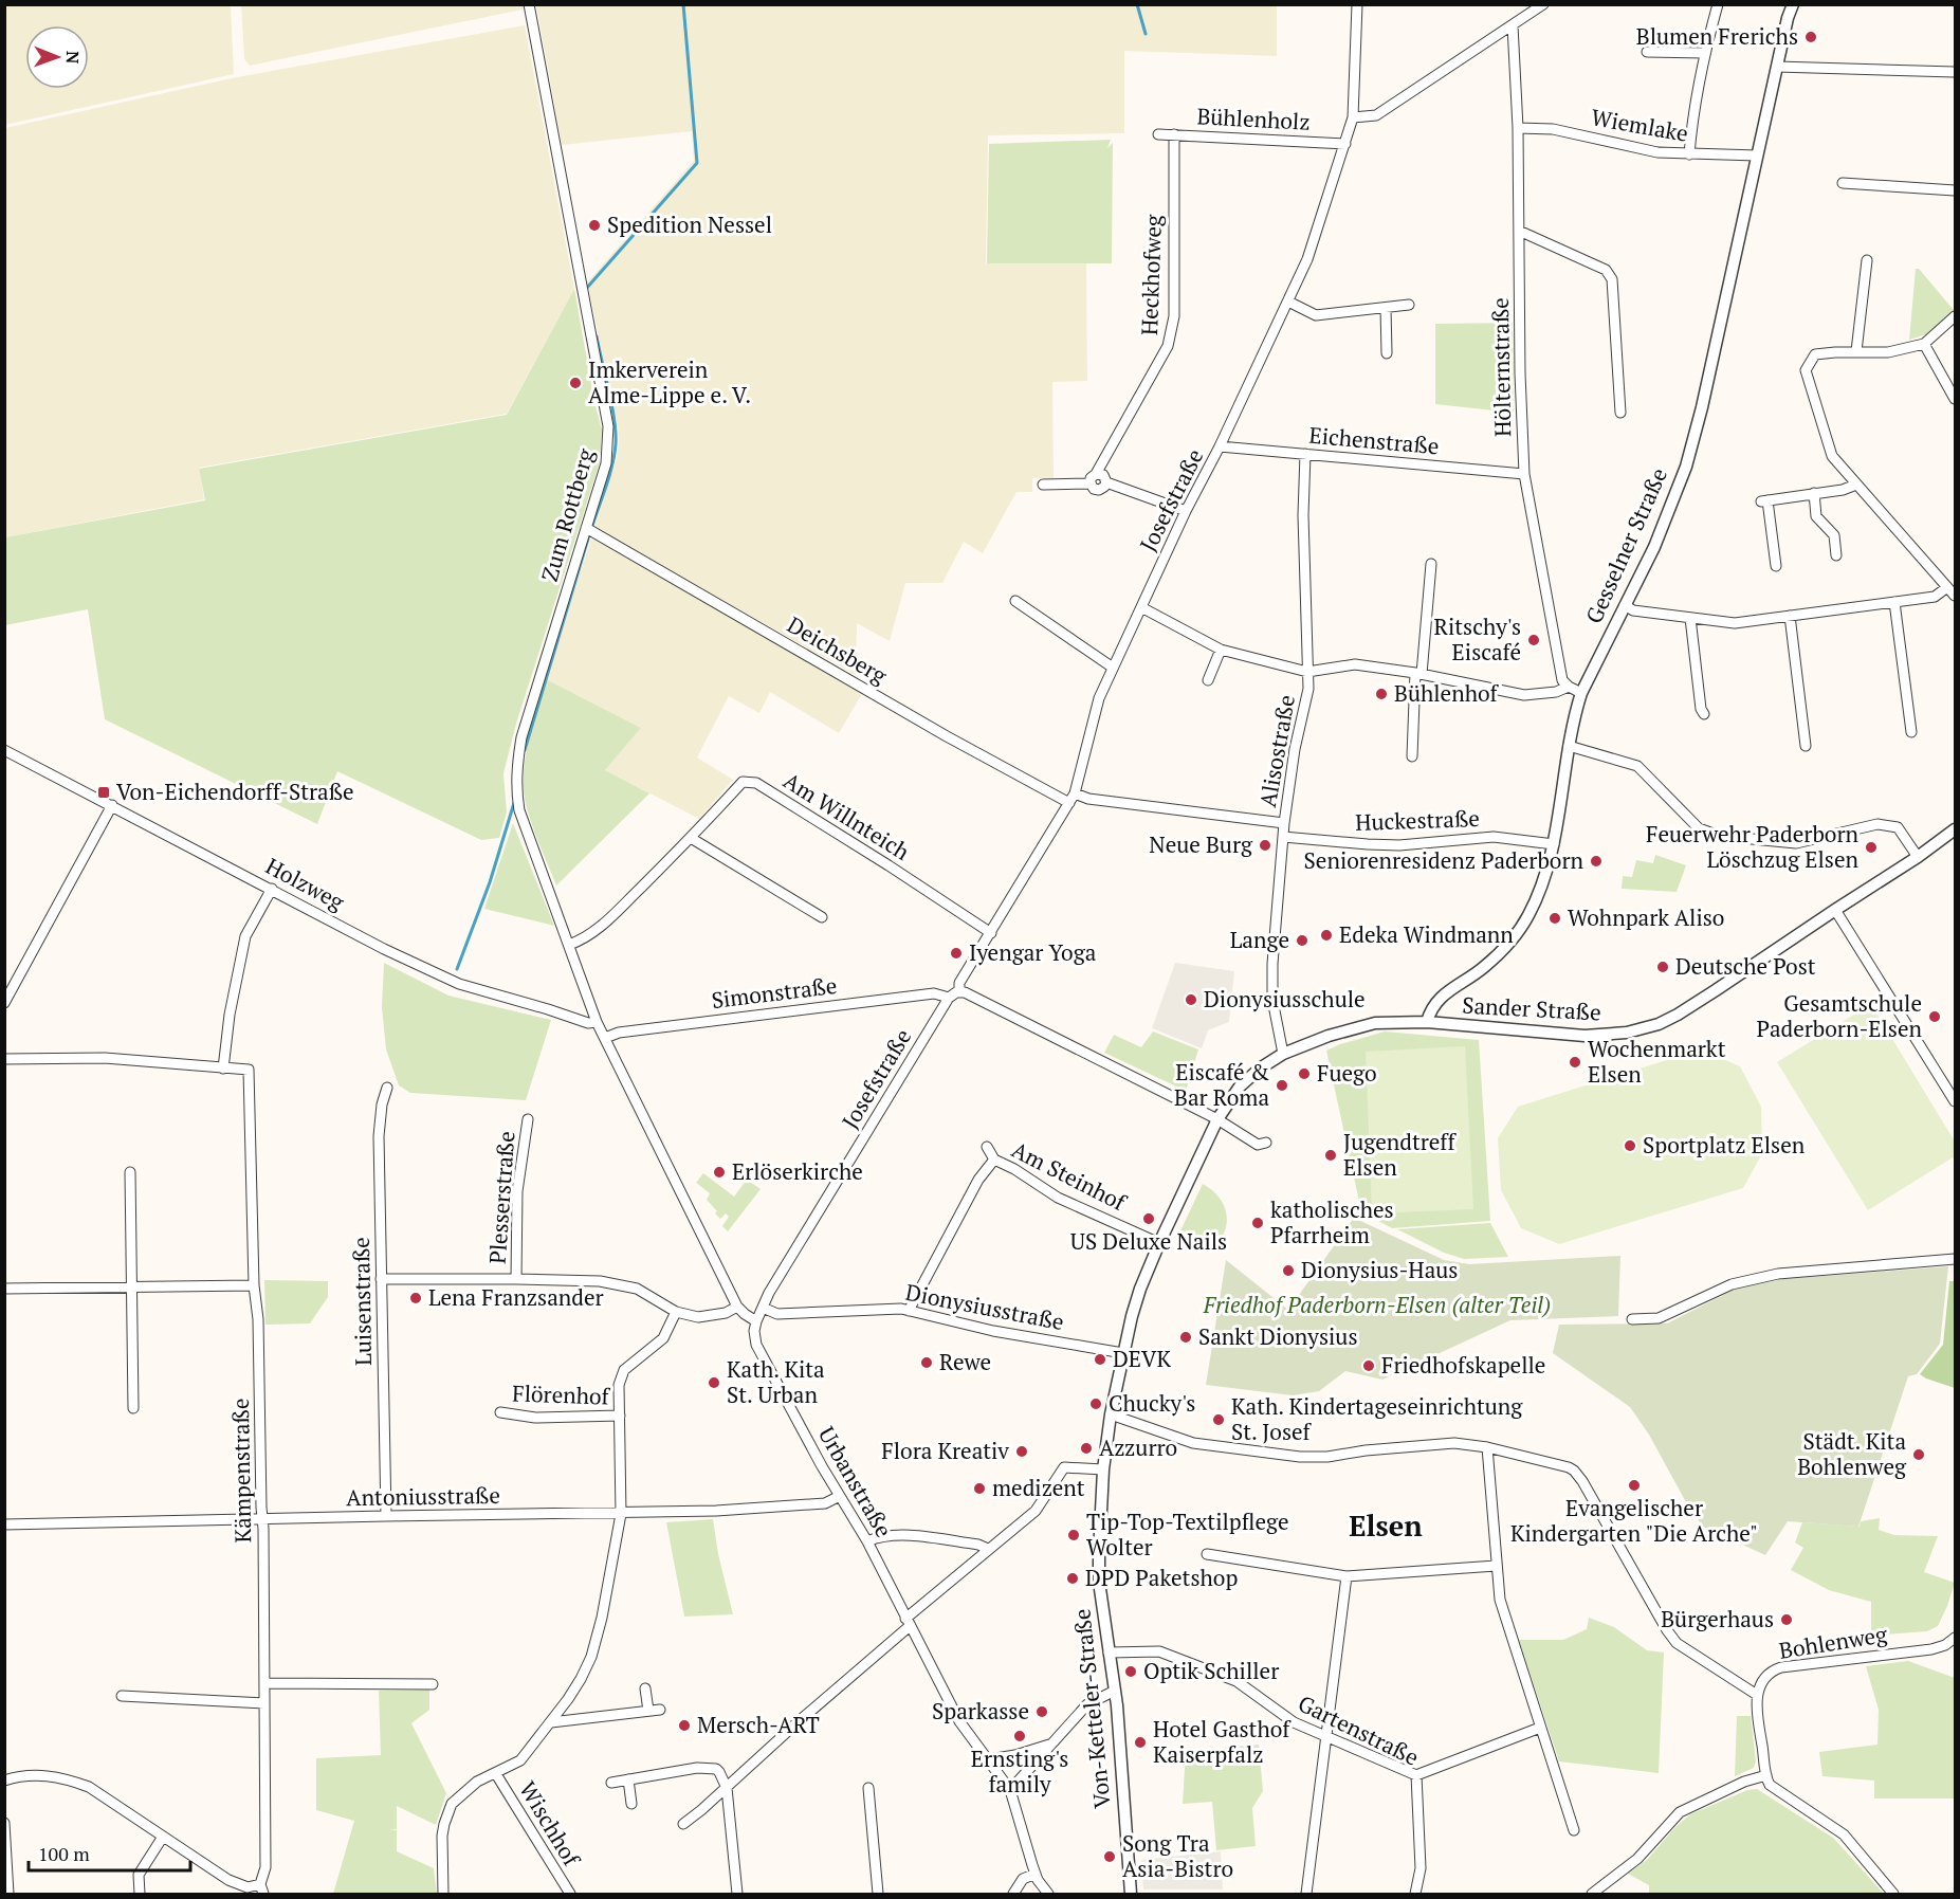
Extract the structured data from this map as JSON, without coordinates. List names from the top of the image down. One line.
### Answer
{"streets":{"street":["Bühlenholz","Wiemlake","Heckhofweg","Hölternstraße","Eichenstraße","Josefstraße","Zum Rottberg","Gesselner Straße","Deichsberg","Alisostraße","Am Willnteich","Huckestraße","Holzweg","Simonstraße","Sander Straße","Am Steinhof","Plesserstraße","Luisenstraße","Dionysiusstraße","Flörenhof","Kämpenstraße","Urbanstraße","Antoniusstraße","Bohlenweg","Von-Ketteler-Straße","Gartenstraße","Wischhof"]},"crossings":[["Bühlenholz","Heckhofweg"],["Bühlenholz","Josefstraße"],["Wiemlake","Hölternstraße"],["Wiemlake","Gesselner Straße"],["Hölternstraße","Eichenstraße"],["Eichenstraße","Josefstraße"],["Eichenstraße","Alisostraße"],["Josefstraße","Deichsberg"],["Josefstraße","Am Willnteich"],["Josefstraße","Simonstraße"],["Josefstraße","Dionysiusstraße"],["Josefstraße","Urbanstraße"],["Zum Rottberg","Deichsberg"],["Zum Rottberg","Am Willnteich"],["Zum Rottberg","Holzweg"],["Gesselner Straße","Huckestraße"],["Gesselner Straße","Sander Straße"],["Gesselner Straße","Von-Ketteler-Straße"],["Alisostraße","Huckestraße"],["Alisostraße","Von-Ketteler-Straße"],["Simonstraße","Von-Ketteler-Straße"],["Sander Straße","Von-Ketteler-Straße"],["Am Steinhof","Dionysiusstraße"],["Am Steinhof","Von-Ketteler-Straße"],["Luisenstraße","Antoniusstraße"],["Dionysiusstraße","Von-Ketteler-Straße"],["Kämpenstraße","Antoniusstraße"],["Urbanstraße","Antoniusstraße"],["Von-Ketteler-Straße","Gartenstraße"]],"districts":["Elsen"],"parks":["Friedhof Paderborn-Elsen (alter Teil)"],"places":{"other":["Blumen Frerichs","Spedition Nessel","Imkerverein Alme-Lippe e. V.","Ritschy's Eiscafé","Bühlenhof","Neue Burg","Feuerwehr Paderborn Löschzug Elsen","Seniorenresidenz Paderborn","Wohnpark Aliso","Edeka Windmann","Lange","Iyengar Yoga","Deutsche Post","Dionysiusschule","Gesamtschule Paderborn-Elsen","Wochenmarkt Elsen","Fuego","Eiscafé & Bar Roma","Sportplatz Elsen","Jugendtreff Elsen","Erlöserkirche","US Deluxe Nails","katholisches Pfarrheim","Dionysius-Haus","Lena Franzsander","Sankt Dionysius","DEVK","Rewe","Friedhofskapelle","Kath. Kita St. Urban","Chucky's","Kath. Kindertageseinrichtung St. Josef","Azzurro","Flora Kreativ","Städt. Kita Bohlenweg","Evangelischer Kindergarten \"Die Arche\"","medizent","Tip-Top-Textilpflege Wolter","DPD Paketshop","Bürgerhaus","Optik Schiller","Sparkasse","Mersch-ART","Ernsting's family","Hotel Gasthof Kaiserpfalz","Song Tra Asia-Bistro"],"transit":["Von-Eichendorff-Straße"]},"scale_bar":"100 m","north":"right"}
